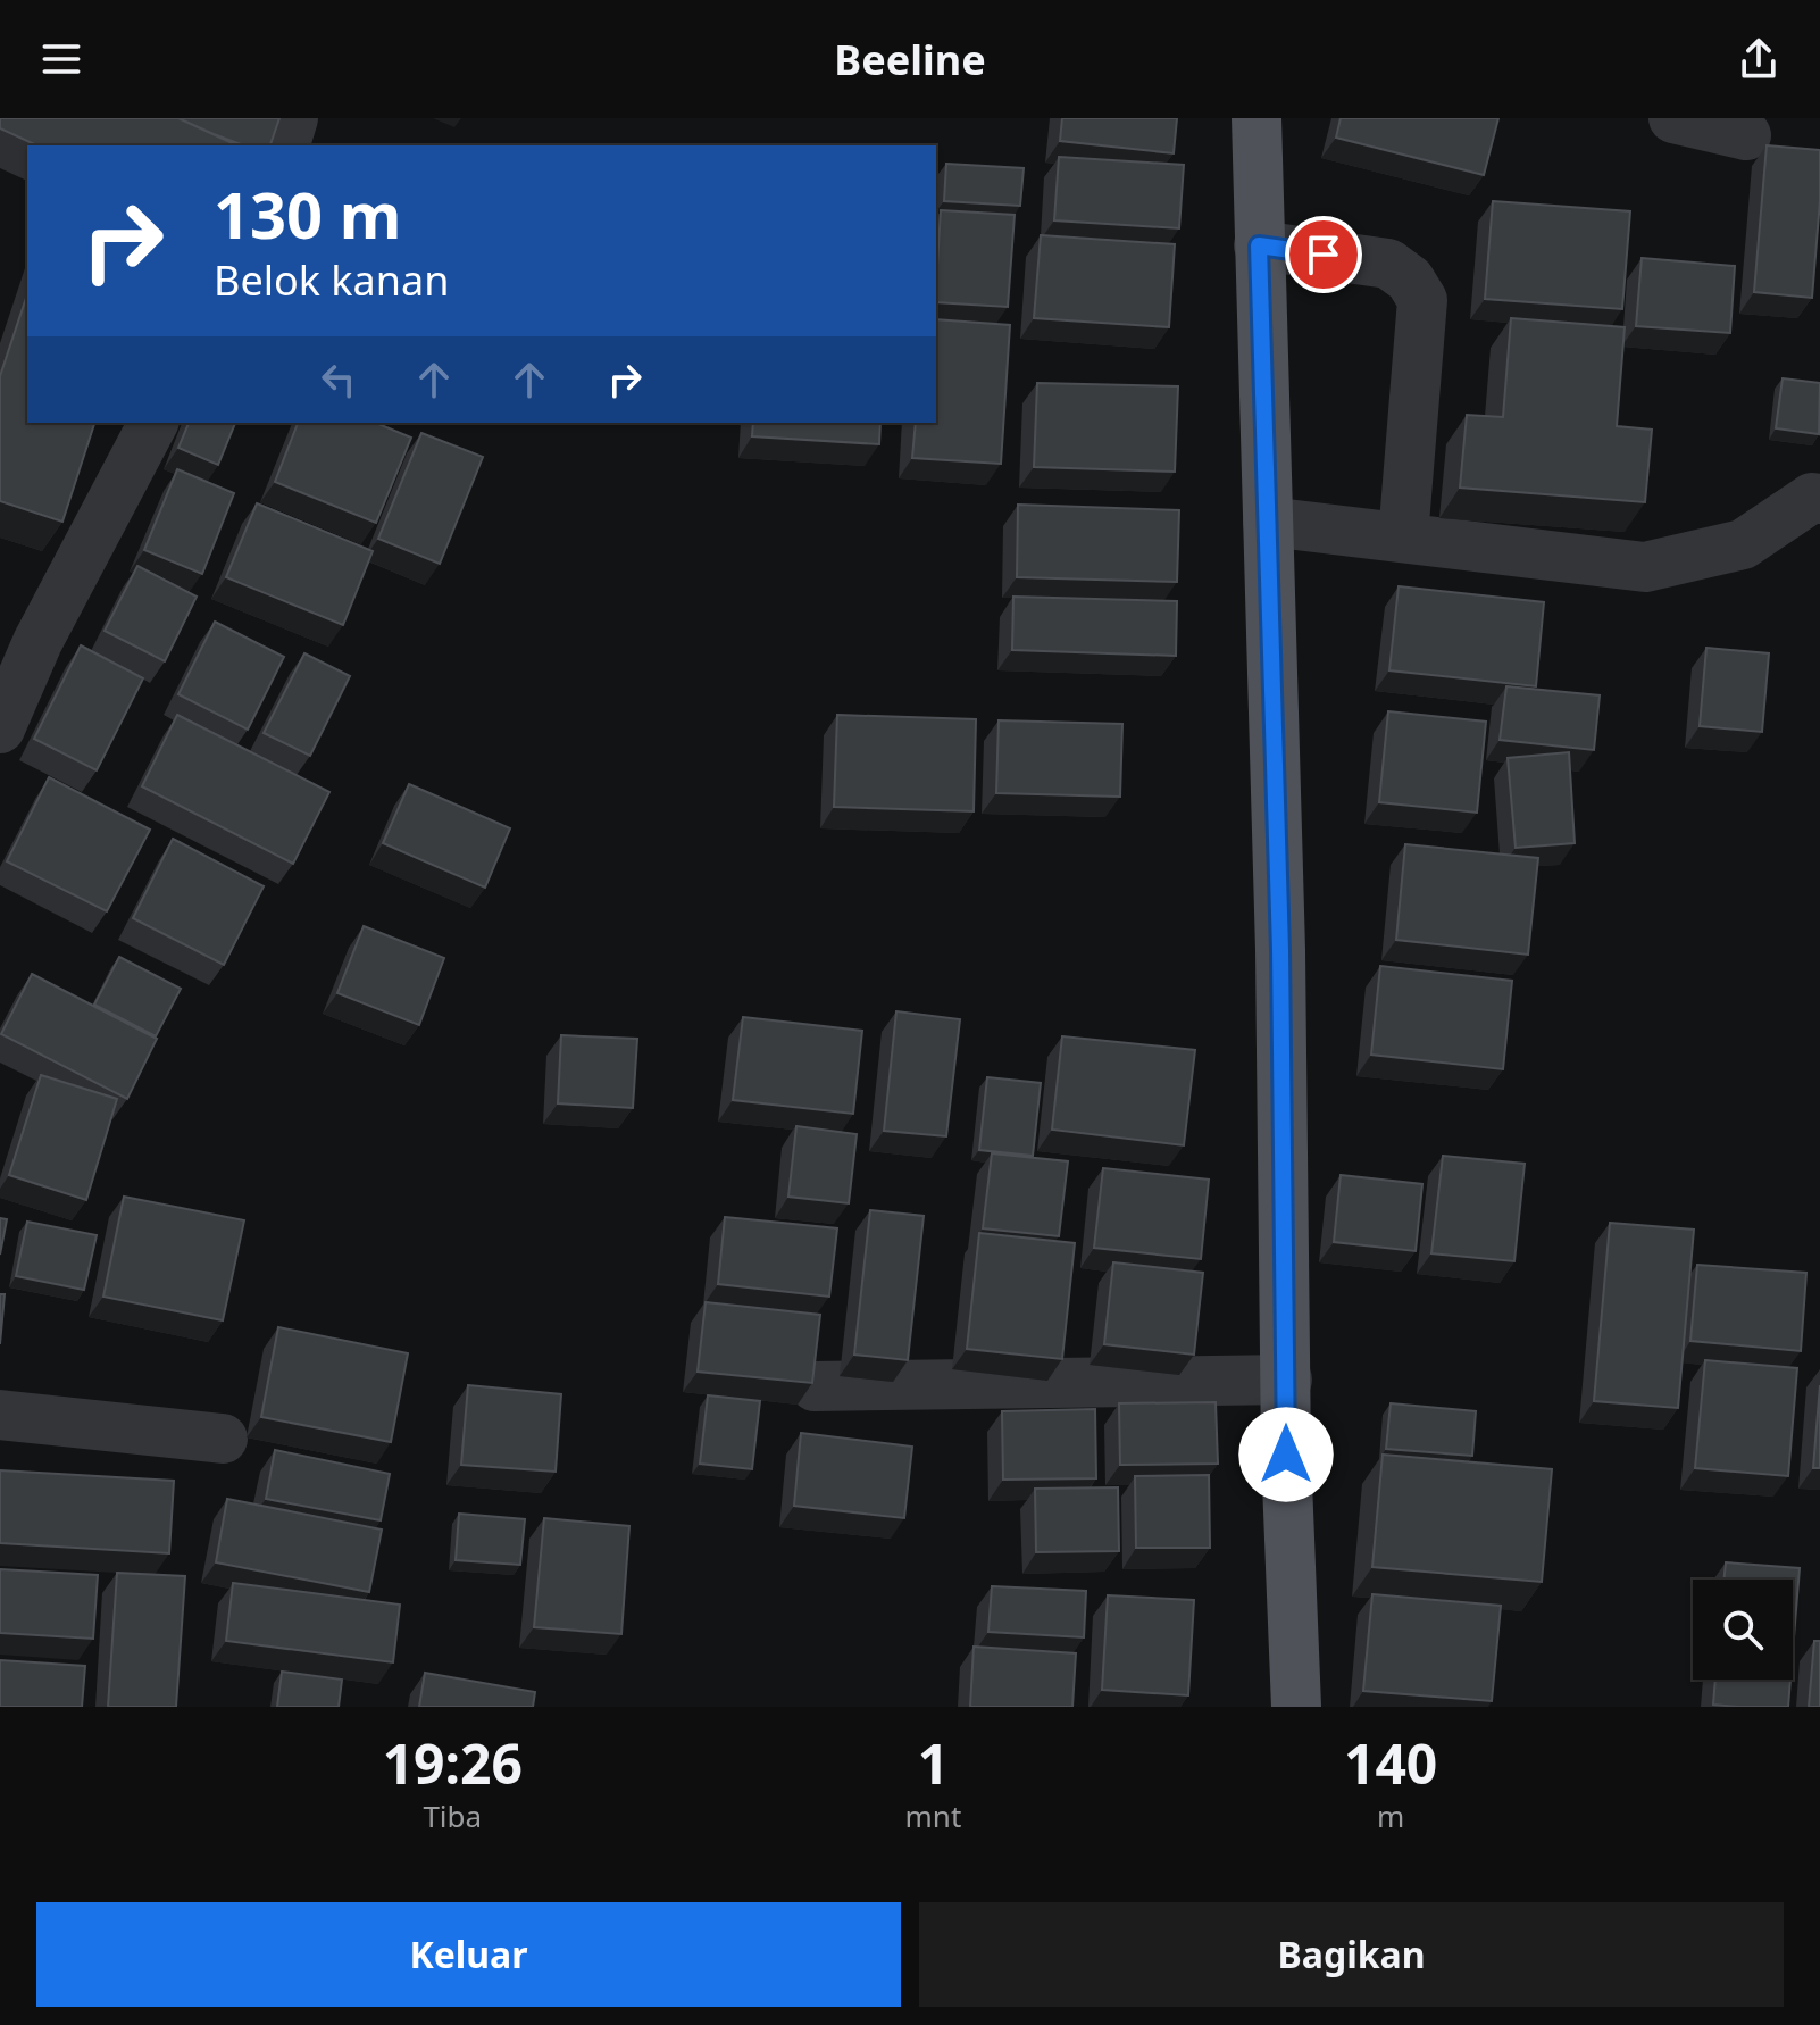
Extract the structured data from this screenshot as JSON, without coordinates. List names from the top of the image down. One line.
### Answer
{"page":{"header":"Beeline","turn":["130 m","Belok kanan"],"eta":["19:26","Tiba","1","mnt","140","m"],"buttons":["Keluar","Bagikan"]}}
